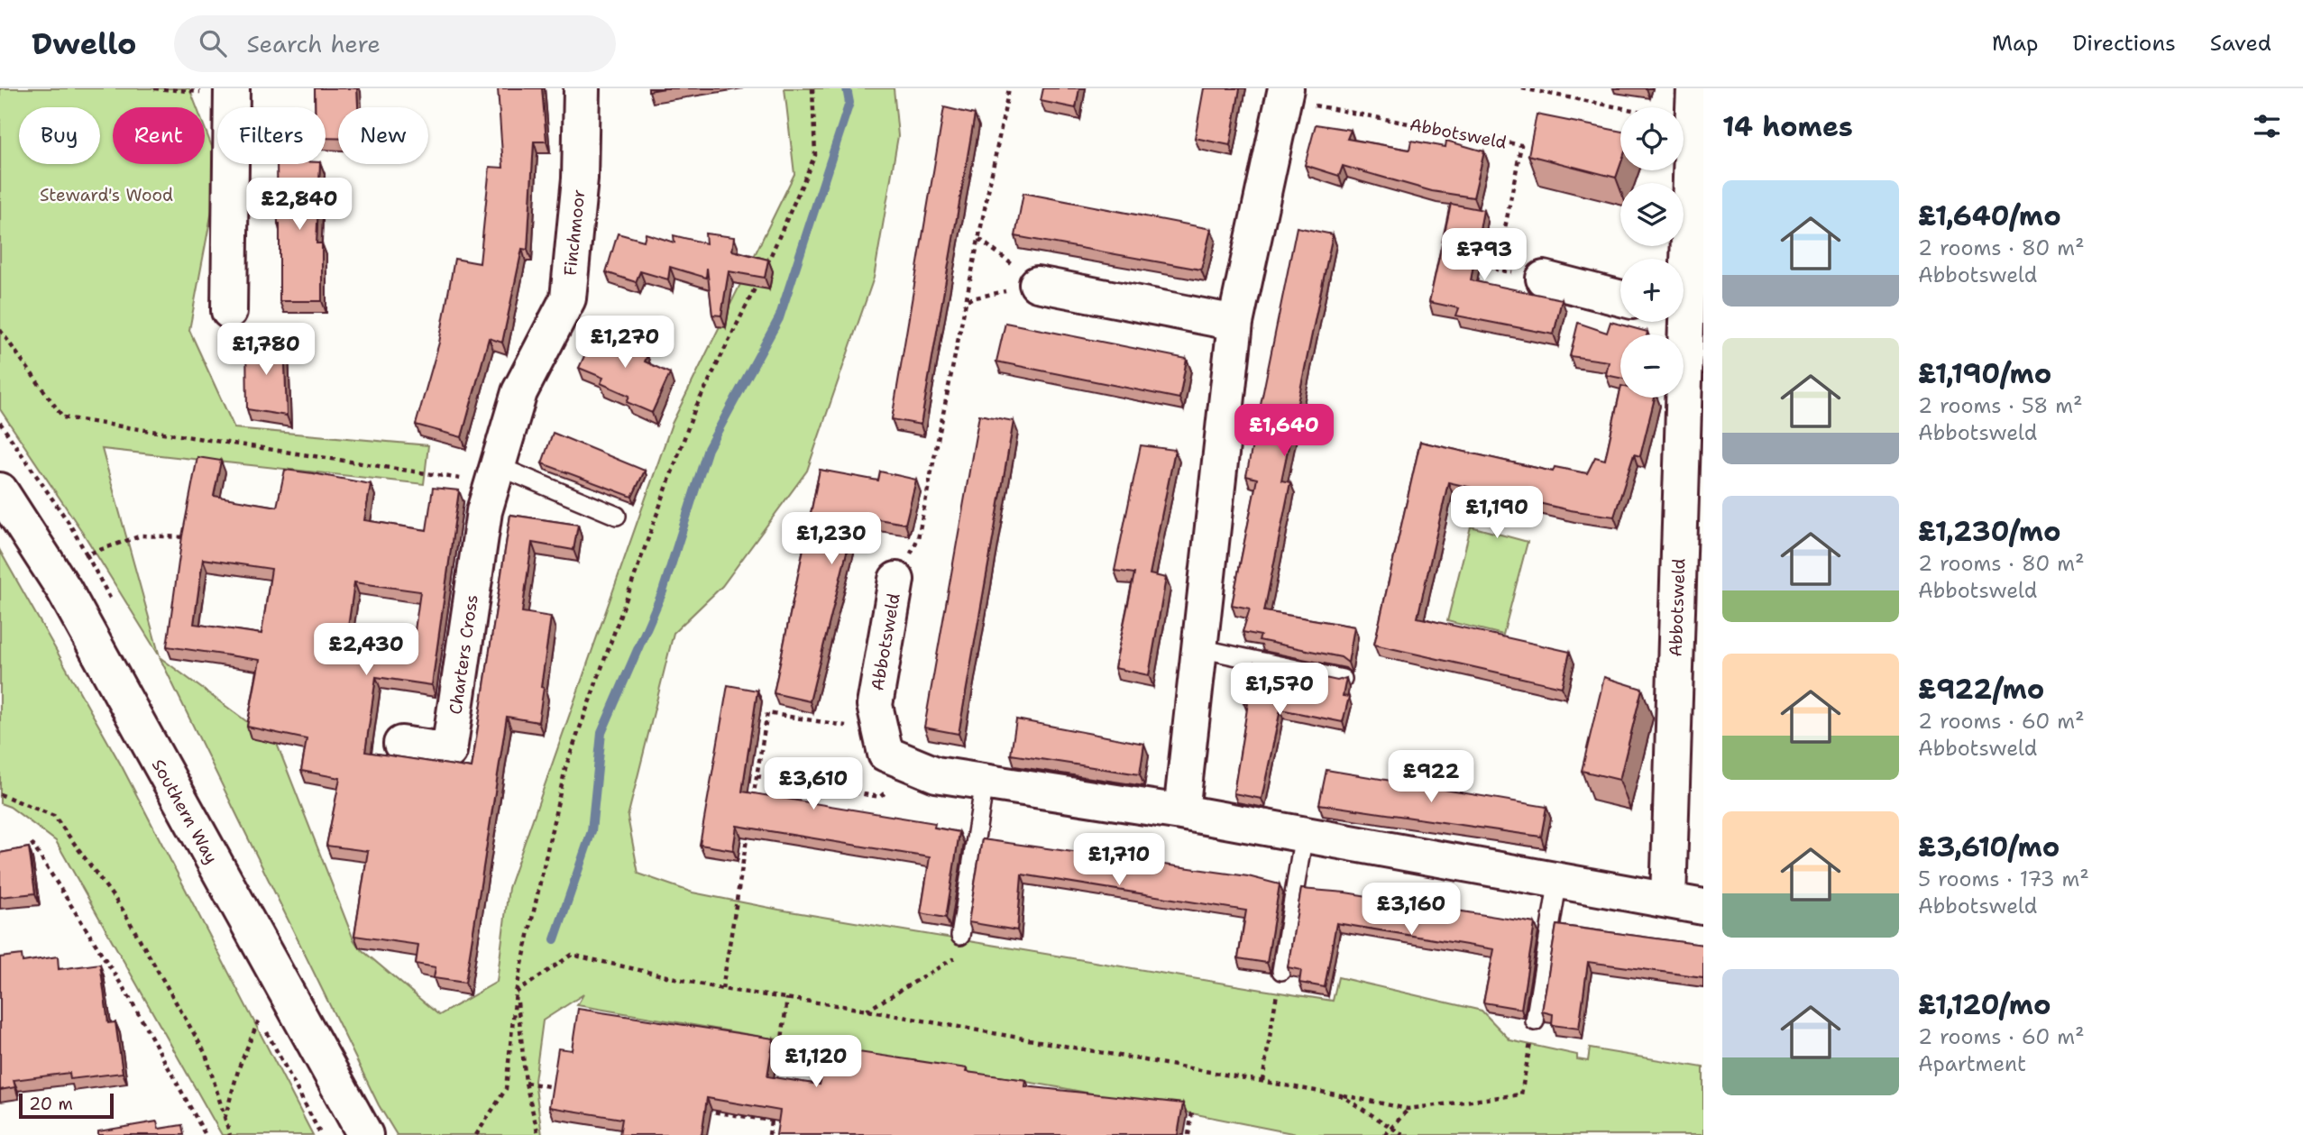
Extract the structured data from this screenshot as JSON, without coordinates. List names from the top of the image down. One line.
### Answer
{"streets":{"street":["Abbotsweld","Finchmoor","Charters Cross","Southern Way"]},"crossings":[["Finchmoor","Charters Cross"]],"parks":["Steward's Wood"],"scale_bar":"20 m","page":{"header":"Dwello","search":"Search here","nav":["Map","Directions","Saved"],"heading":"14 homes","map_buttons":["+","−"],"chip":["Buy","Rent","Filters","New"],"list":[{"name":"£1,640/mo","note":"2 rooms · 80 m² · Abbotsweld"},{"name":"£1,190/mo","note":"2 rooms · 58 m² · Abbotsweld"},{"name":"£1,230/mo","note":"2 rooms · 80 m² · Abbotsweld"},{"name":"£922/mo","note":"2 rooms · 60 m² · Abbotsweld"},{"name":"£3,610/mo","note":"5 rooms · 173 m² · Abbotsweld"},{"name":"£1,120/mo","note":"2 rooms · 60 m² · Apartment"}],"price":["£2,840","£793","£1,270","£1,780","£1,640","£1,190","£1,230","£2,430","£1,570","£922","£3,610","£1,710","£3,160","£1,120"],"scale":"20 m"}}
